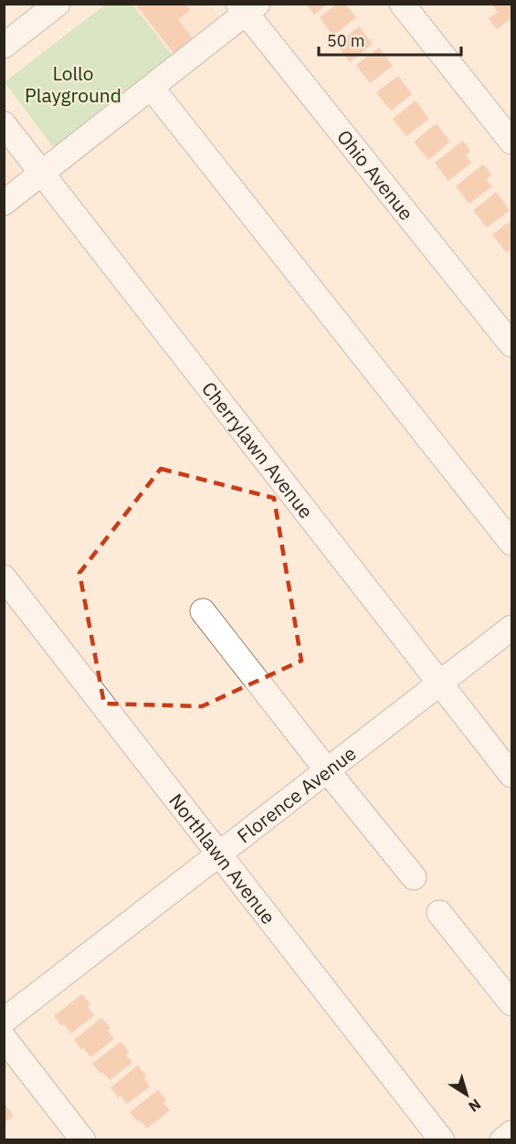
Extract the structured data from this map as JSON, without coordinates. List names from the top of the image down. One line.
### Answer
{"streets":{"street":["Ohio Avenue","Cherrylawn Avenue","Florence Avenue","Northlawn Avenue"]},"crossings":[["Cherrylawn Avenue","Florence Avenue"],["Florence Avenue","Northlawn Avenue"]],"parks":["Lollo Playground"],"scale_bar":"50 m","north":"bottom right"}
